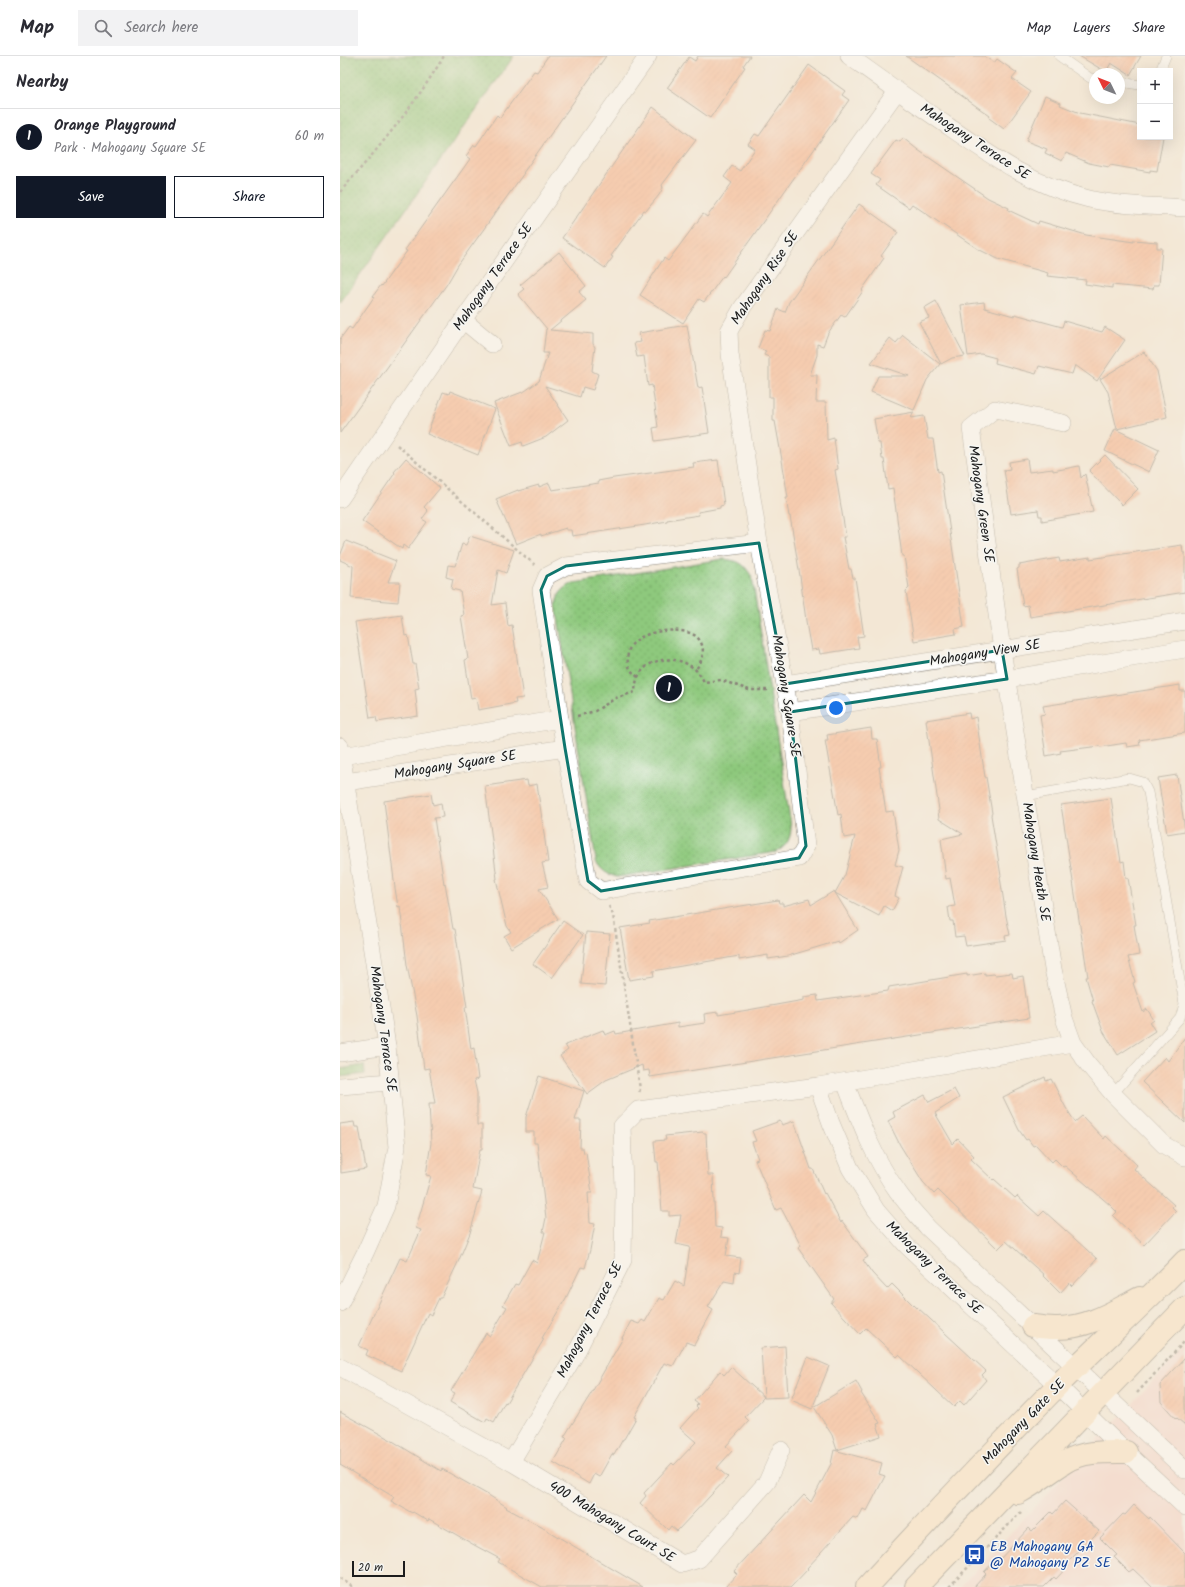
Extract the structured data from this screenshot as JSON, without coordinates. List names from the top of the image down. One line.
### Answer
{"streets":{"street":["Mahogany Terrace SE","Mahogany Rise SE","Mahogany Green SE","Mahogany View SE","Mahogany Square SE","Mahogany Heath SE","Mahogany Gate SE","400 Mahogany Court SE"]},"crossings":[["Mahogany Terrace SE","Mahogany Rise SE"],["Mahogany Terrace SE","Mahogany Square SE"],["Mahogany Terrace SE","Mahogany Gate SE"],["Mahogany Terrace SE","400 Mahogany Court SE"],["Mahogany Rise SE","Mahogany Square SE"],["Mahogany Green SE","Mahogany View SE"],["Mahogany Green SE","Mahogany Heath SE"],["Mahogany View SE","Mahogany Square SE"],["Mahogany View SE","Mahogany Heath SE"]],"places":{"bus stop":["EB Mahogany GA @ Mahogany PZ SE"]},"scale_bar":"20 m","north":"top left","page":{"header":"Map","search":"Search here","nav":["Map","Layers","Share"],"heading":"Nearby","map_buttons":["+","−"],"list":[{"mark":"1","name":"Orange Playground","note":"Park · Mahogany Square SE","value":"60 m"}],"buttons":["Save","Share"],"pins":"1","scale":"20 m"}}
